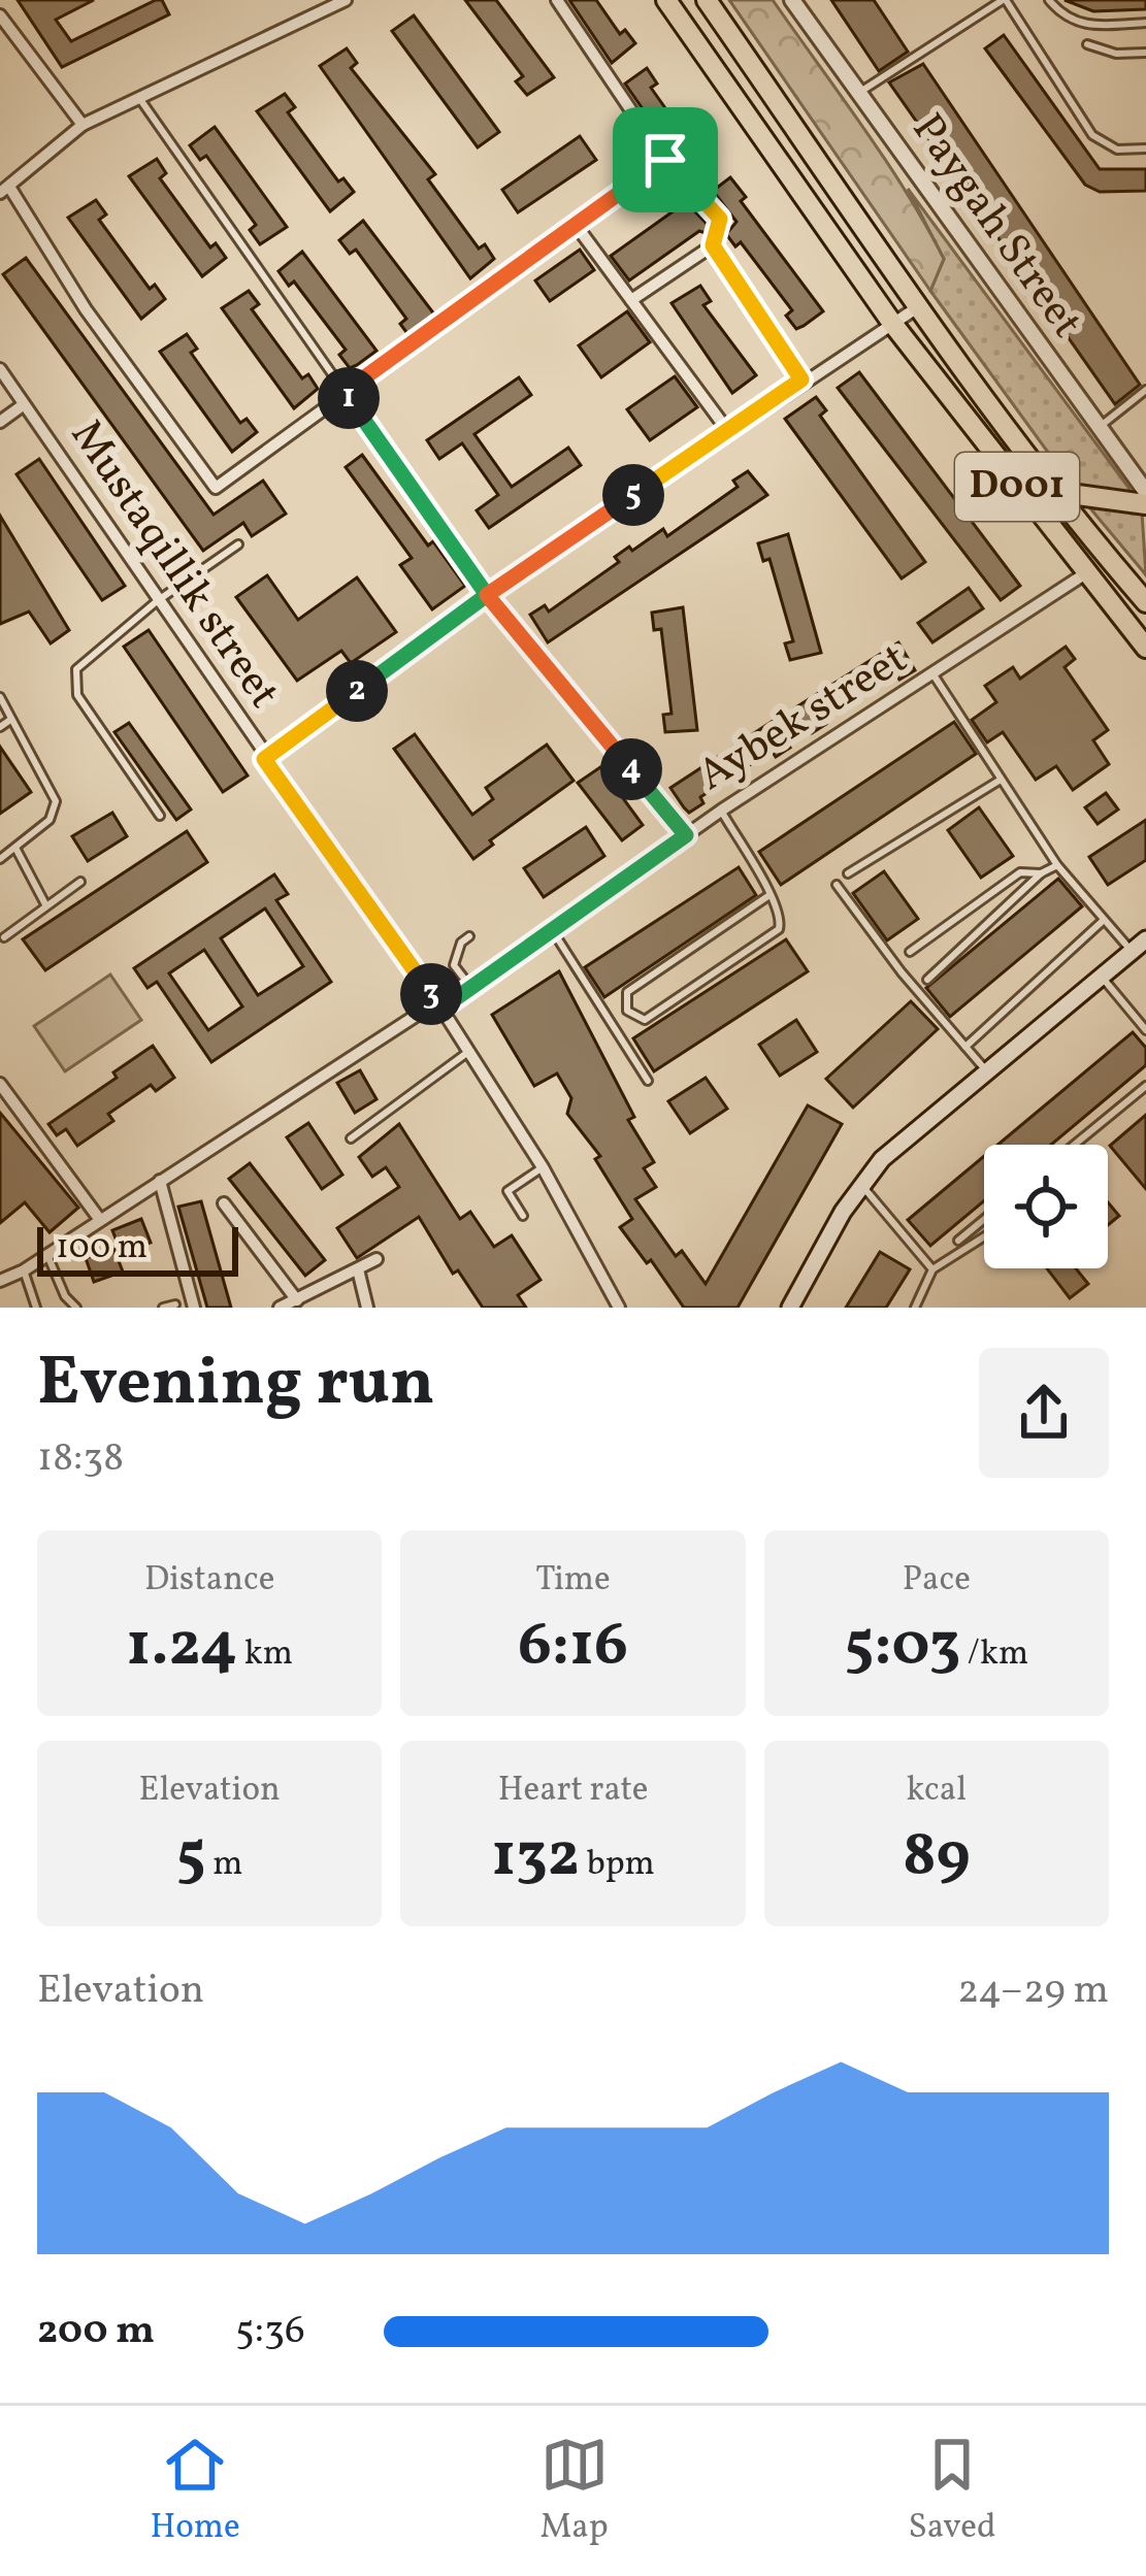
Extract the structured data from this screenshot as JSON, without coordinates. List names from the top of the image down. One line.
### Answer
{"streets":{"highway":["D001"],"street":["Paygah Street","Mustaqillik street","Aybek street"]},"crossings":[["D001","Aybek street"],["Mustaqillik street","Aybek street"]],"scale_bar":"100 m","page":{"pins":["1","5","2","4","3"],"scale":"100 m","heading":["Evening run","18:38"],"stats":[["Distance","1.24 km"],["Time","6:16"],["Pace","5:03 /km"],["Elevation","5 m"],["Heart rate","132 bpm"],["kcal","89"]],"chart":["Elevation","24–29 m"],"list":[{"name":"200 m","note":"5:36"}],"tabs":["Home","Map","Saved"]}}
